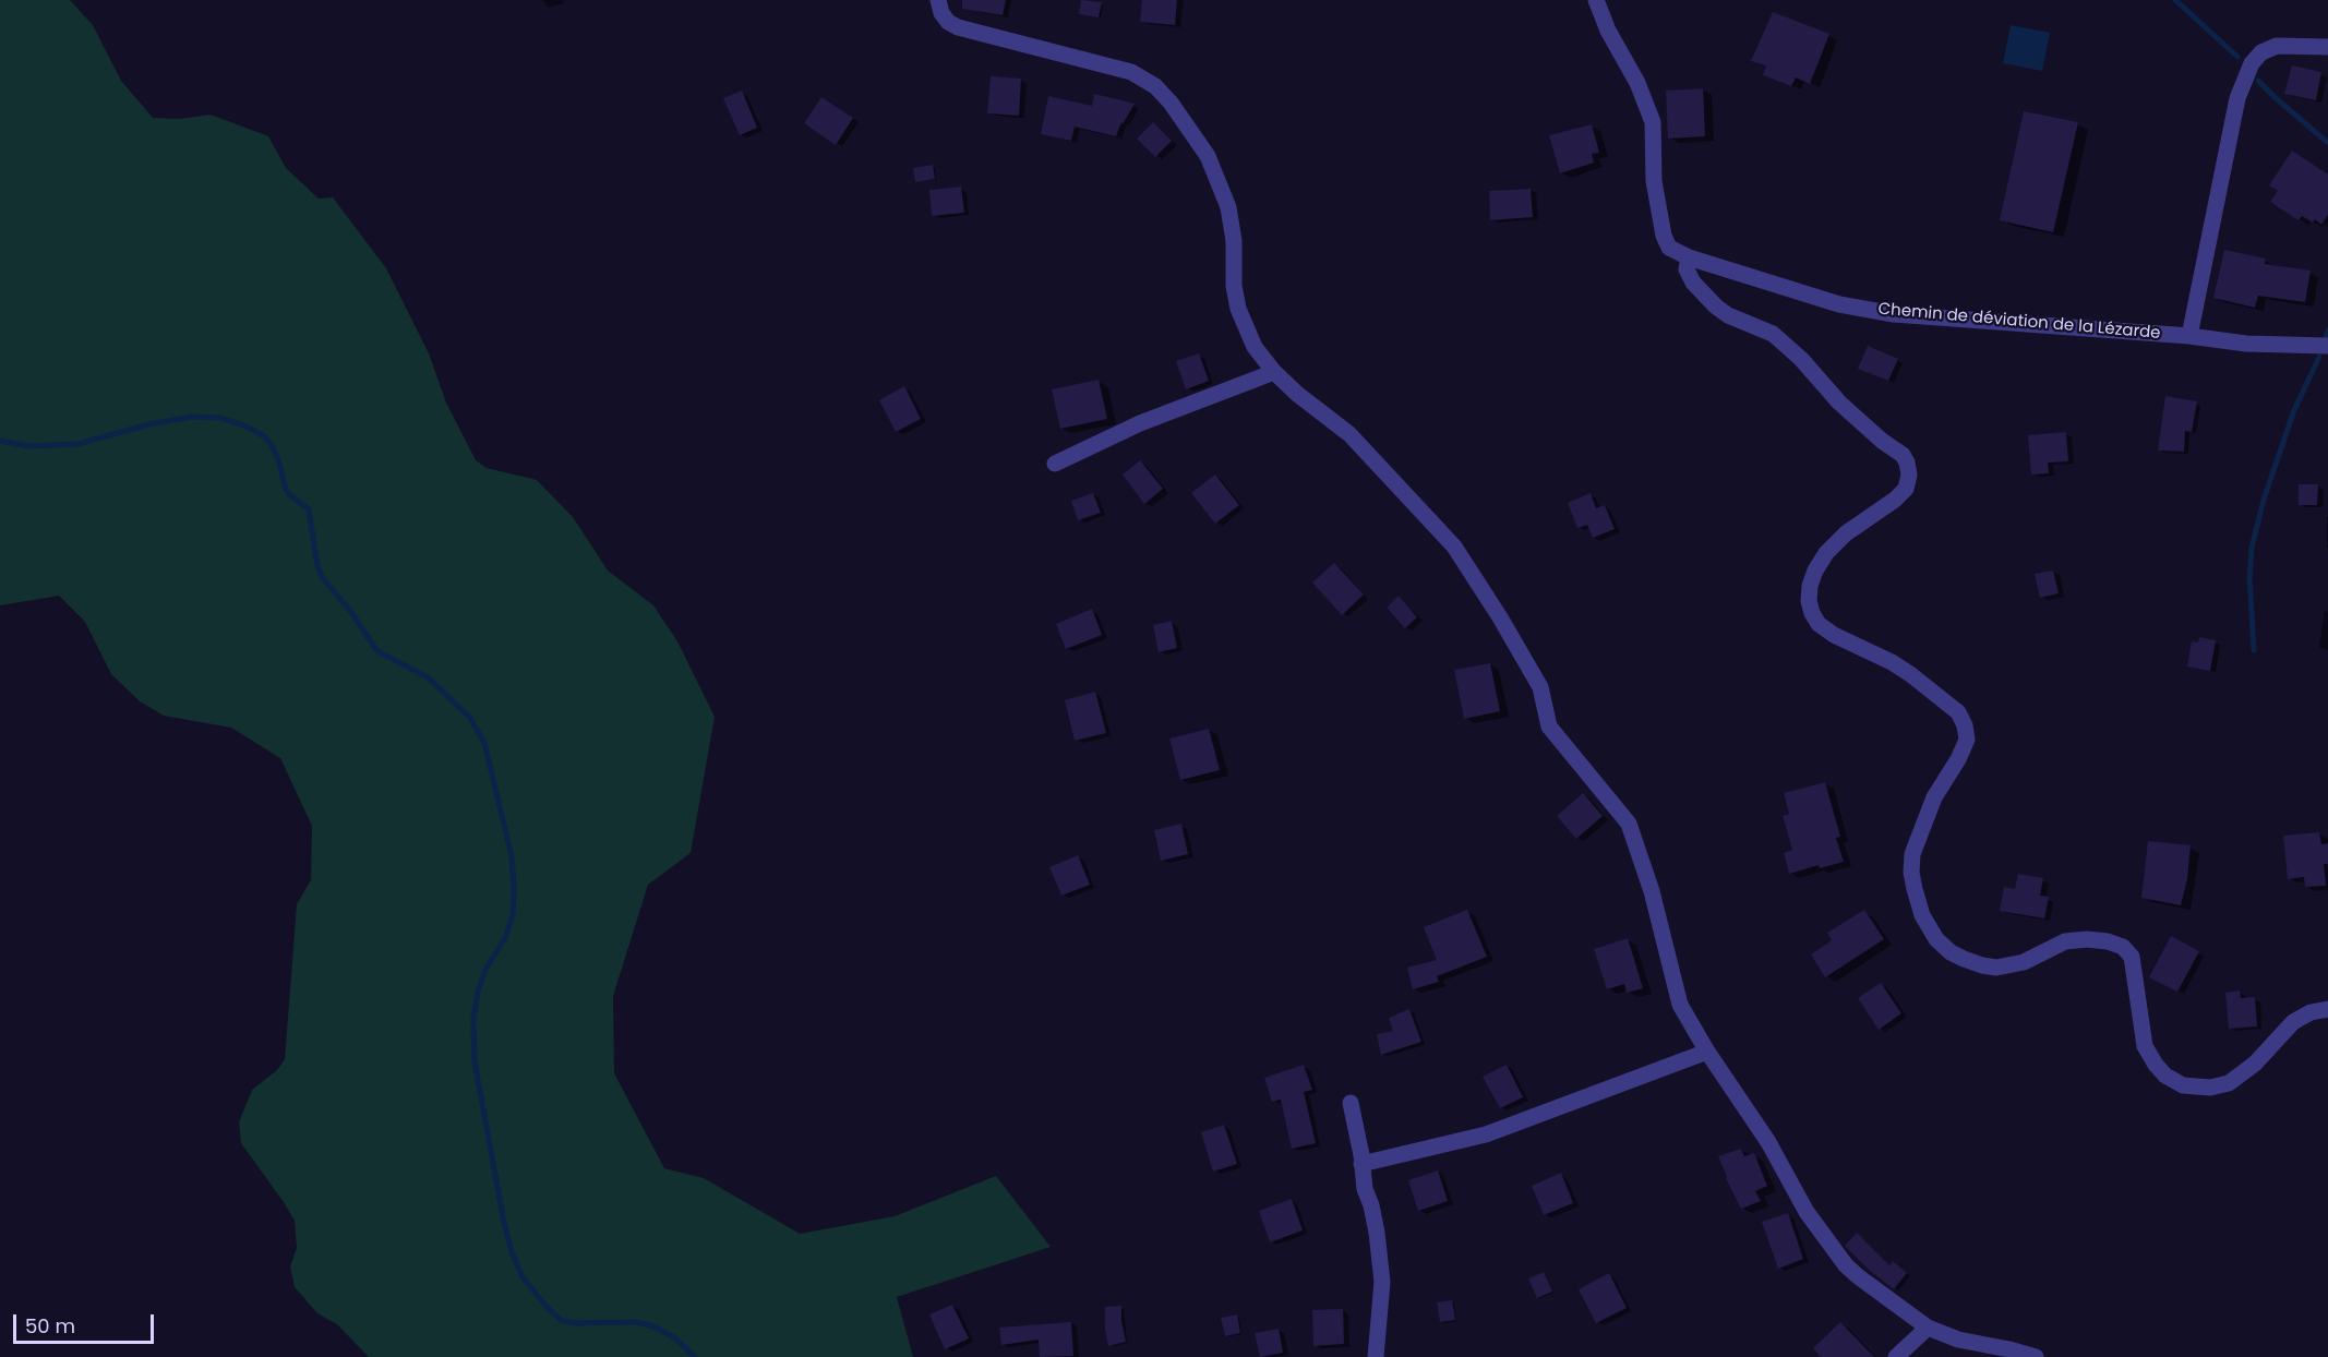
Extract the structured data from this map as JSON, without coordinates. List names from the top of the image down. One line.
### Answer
{"streets":{"street":["Chemin de déviation de la Lézarde"]},"scale_bar":"50 m"}
